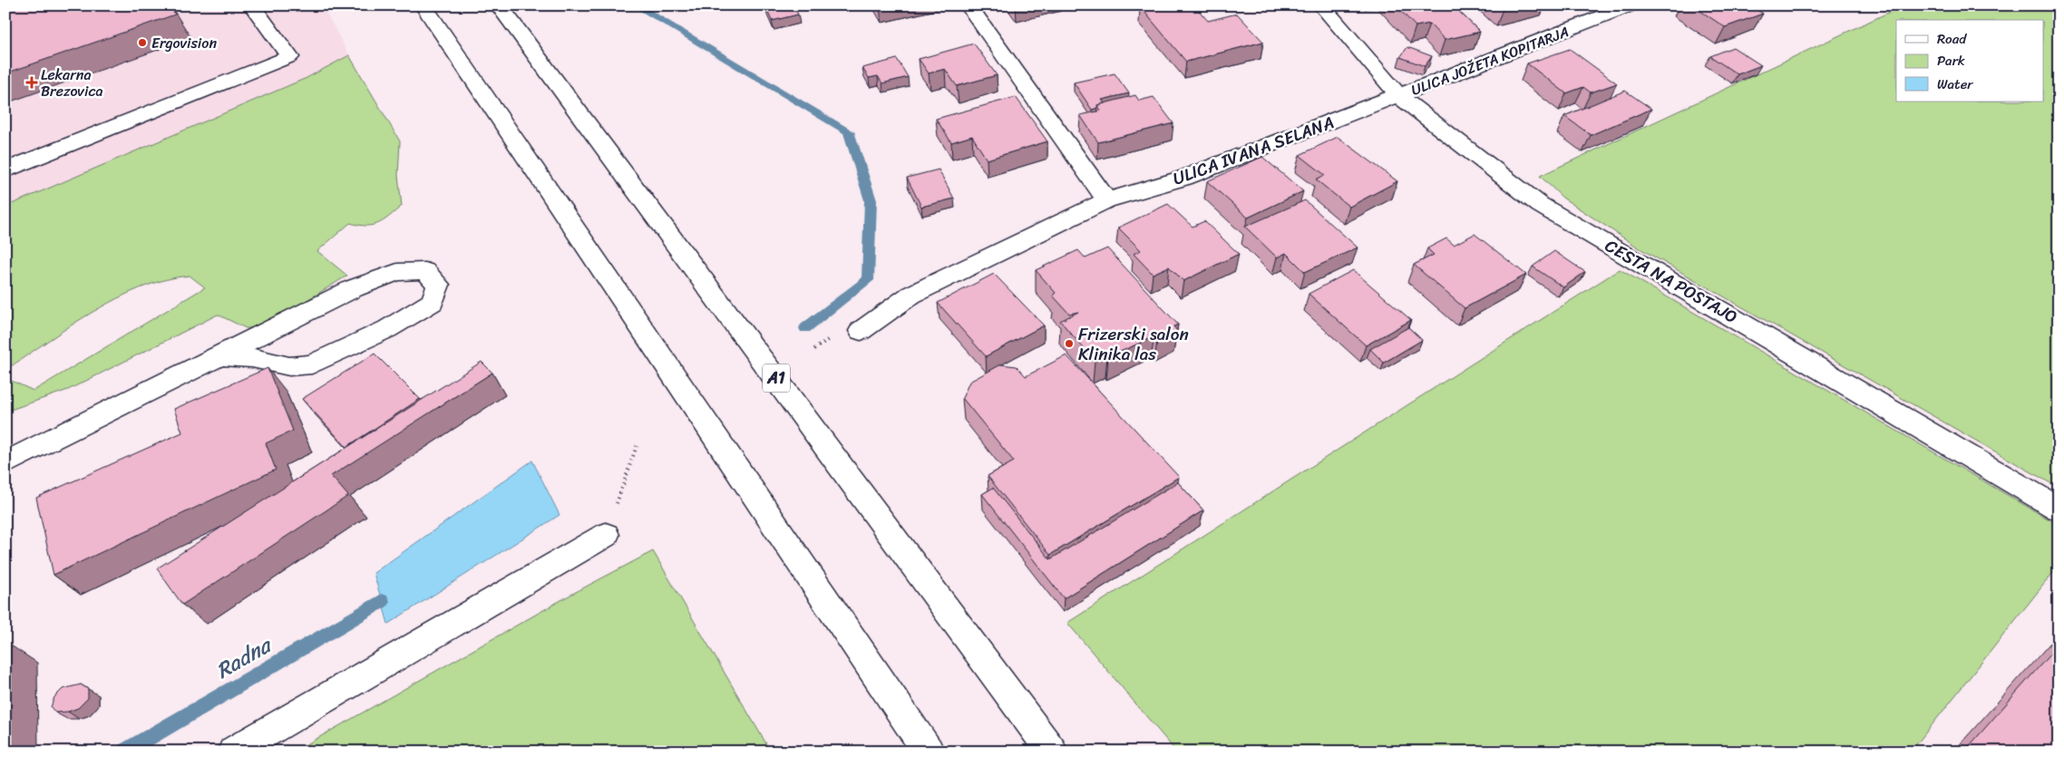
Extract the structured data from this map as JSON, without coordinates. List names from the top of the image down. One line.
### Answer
{"streets":{"main road":["ULICA JOŽETA KOPITARJA","ULICA IVANA SELANA","CESTA NA POSTAJO","A1"]},"crossings":[["ULICA JOŽETA KOPITARJA","ULICA IVANA SELANA"],["ULICA JOŽETA KOPITARJA","CESTA NA POSTAJO"],["ULICA IVANA SELANA","CESTA NA POSTAJO"]],"water":["Radna"],"places":{"other":["Ergovision","Frizerski salon Klinika las"],"health":["Lekarna Brezovica"]},"legend":["Road","Park","Water"]}
